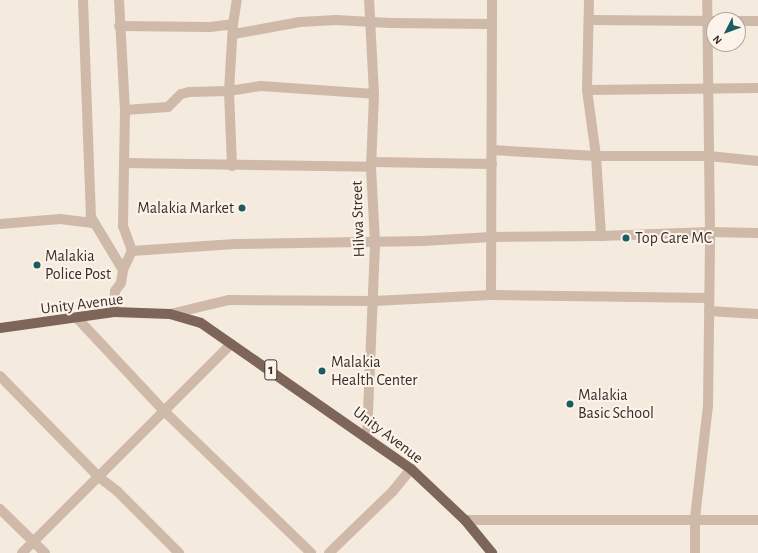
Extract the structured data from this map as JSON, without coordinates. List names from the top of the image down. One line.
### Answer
{"streets":{"main road":["Unity Avenue","1"],"street":["Hilwa Street"]},"crossings":[["Hilwa Street","Unity Avenue"]],"places":["Malakia Market","Top Care MC","Malakia Police Post","Malakia Health Center","Malakia Basic School"],"north":"bottom left"}
